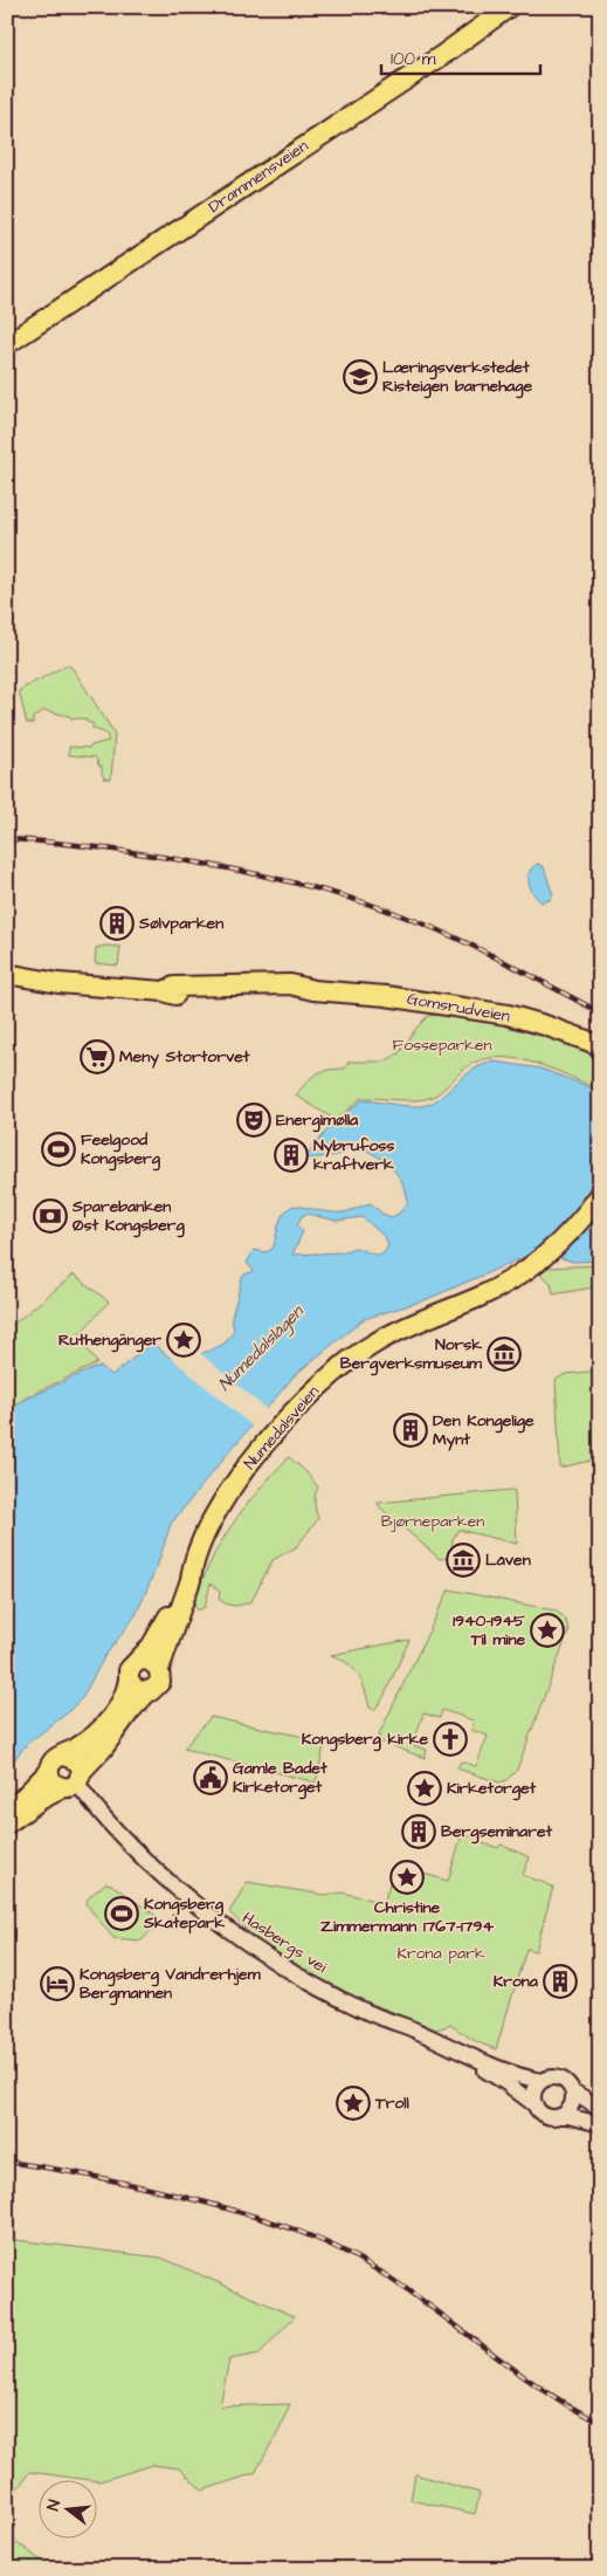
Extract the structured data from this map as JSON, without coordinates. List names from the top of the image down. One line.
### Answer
{"streets":{"main road":["Drammensveien","Gomsrudveien","Numedalsveien"],"street":["Hasbergs vei"]},"water":["Numedalslågen"],"parks":["Fosseparken","Bjørneparken","Krona park"],"places":{"school or university":["Læringsverkstedet Risteigen barnehage"],"building":["Sølvparken","Nybrufoss kraftverk","Den Kongelige Mynt","Bergseminaret","Krona"],"supermarket":["Meny Stortorvet"],"theatre":["Energimølla"],"sports":["Feelgood Kongsberg","Kongsberg Skatepark"],"bank":["Sparebanken Øst Kongsberg"],"place":["Ruthengänger","1940-1945 Til mine","Kirketorget","Christine Zimmermann 1767-1794","Troll"],"museum":["Norsk Bergverksmuseum","Låven"],"church":["Kongsberg kirke"],"public building":["Gamle Badet Kirketorget"],"hotel":["Kongsberg Vandrerhjem Bergmannen"]},"scale_bar":"100 m","north":"left"}
